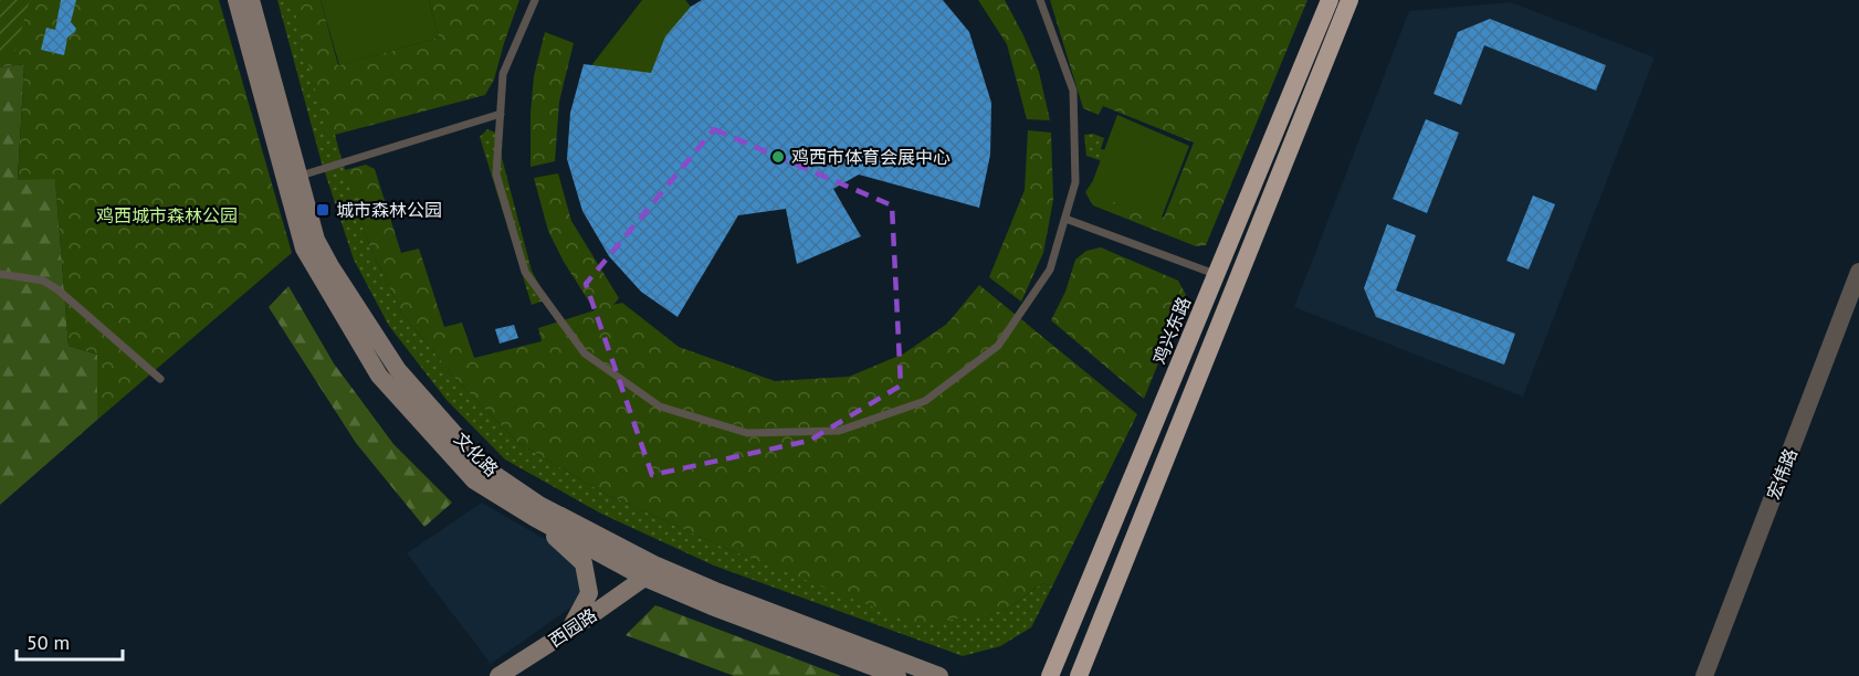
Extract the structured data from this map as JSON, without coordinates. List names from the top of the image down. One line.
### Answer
{"streets":{"highway":["鸡兴东路"],"main road":["文化路","西园路"],"street":["宏伟路"]},"crossings":[["文化路","西园路"]],"parks":["鸡西城市森林公园"],"places":{"other":["鸡西市体育会展中心"],"transit":["城市森林公园"]},"scale_bar":"50 m"}
